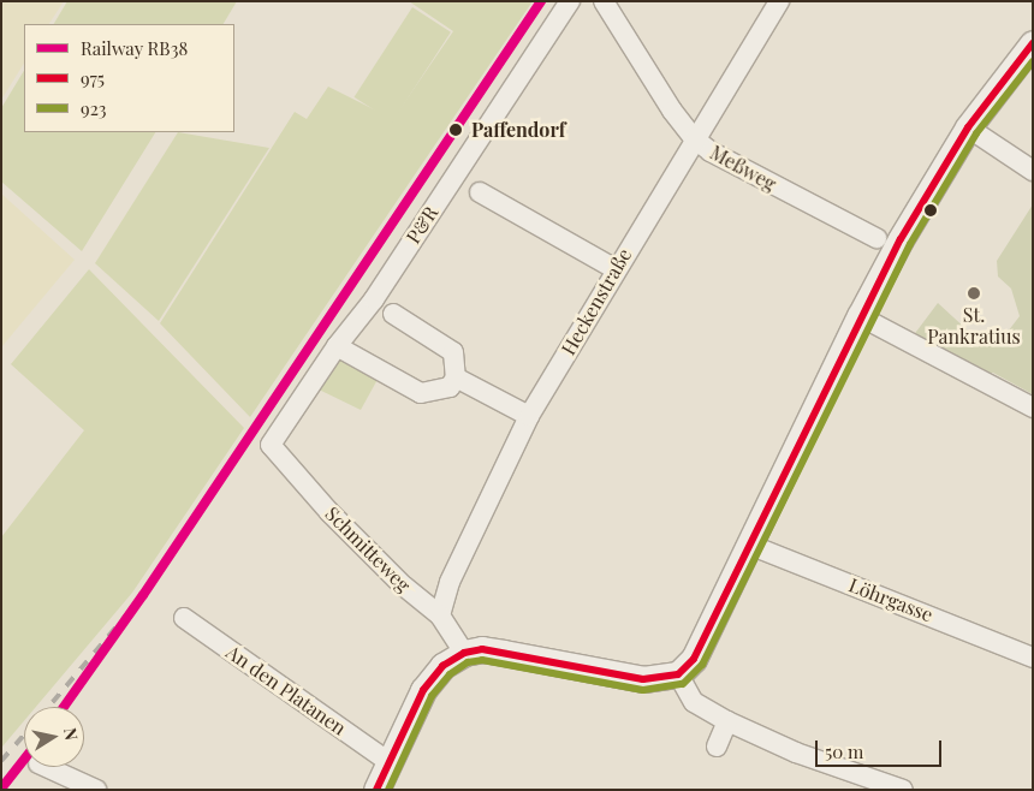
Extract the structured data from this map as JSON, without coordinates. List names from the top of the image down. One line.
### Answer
{"streets":{"street":["Meßweg","P&R","Heckenstraße","Schmitteweg","Löhrgasse","An den Platanen"]},"crossings":[["Meßweg","Heckenstraße"],["P&R","Schmitteweg"],["Heckenstraße","Schmitteweg"]],"places":["Paffendorf","St. Pankratius"],"lines":["rail line RB38","transit line 975","transit line 923"],"legend":["Railway RB38","975","923"],"scale_bar":"50 m","north":"right"}
